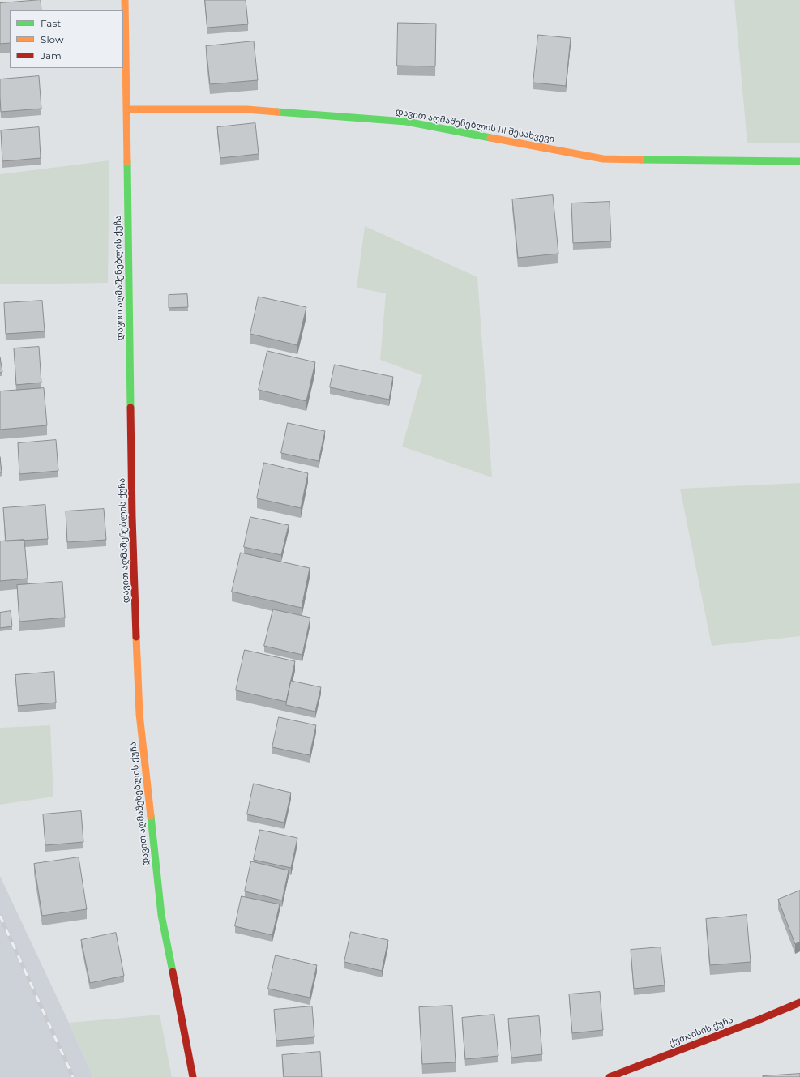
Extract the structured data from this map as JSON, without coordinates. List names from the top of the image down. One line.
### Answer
{"streets":{"main road":["დავით აღმაშენებლის III შესახვევი","დავით აღმაშენებლის ქუჩა","ქუთაისის ქუჩა"]},"crossings":[["დავით აღმაშენებლის III შესახვევი","დავით აღმაშენებლის ქუჩა"]],"legend":["Fast","Slow","Jam"]}
